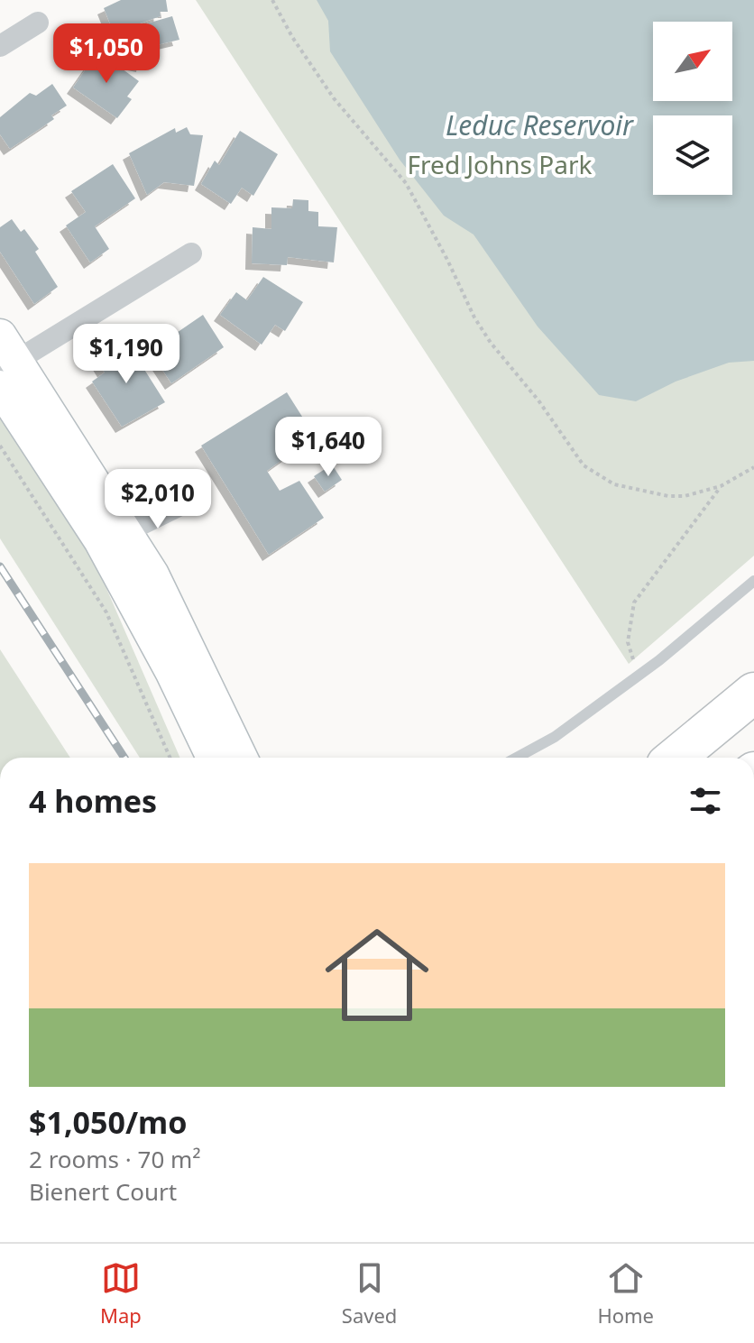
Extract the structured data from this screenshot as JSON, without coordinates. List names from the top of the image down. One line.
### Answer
{"water":["Leduc Reservoir"],"parks":["Fred Johns Park"],"north":"top right","page":{"price":["$1,050","$1,190","$1,640","$2,010"],"heading":"4 homes","list":[{"name":"$1,050/mo","note":"2 rooms · 70 m² · Bienert Court"}],"tabs":["Map","Saved","Home"]}}
